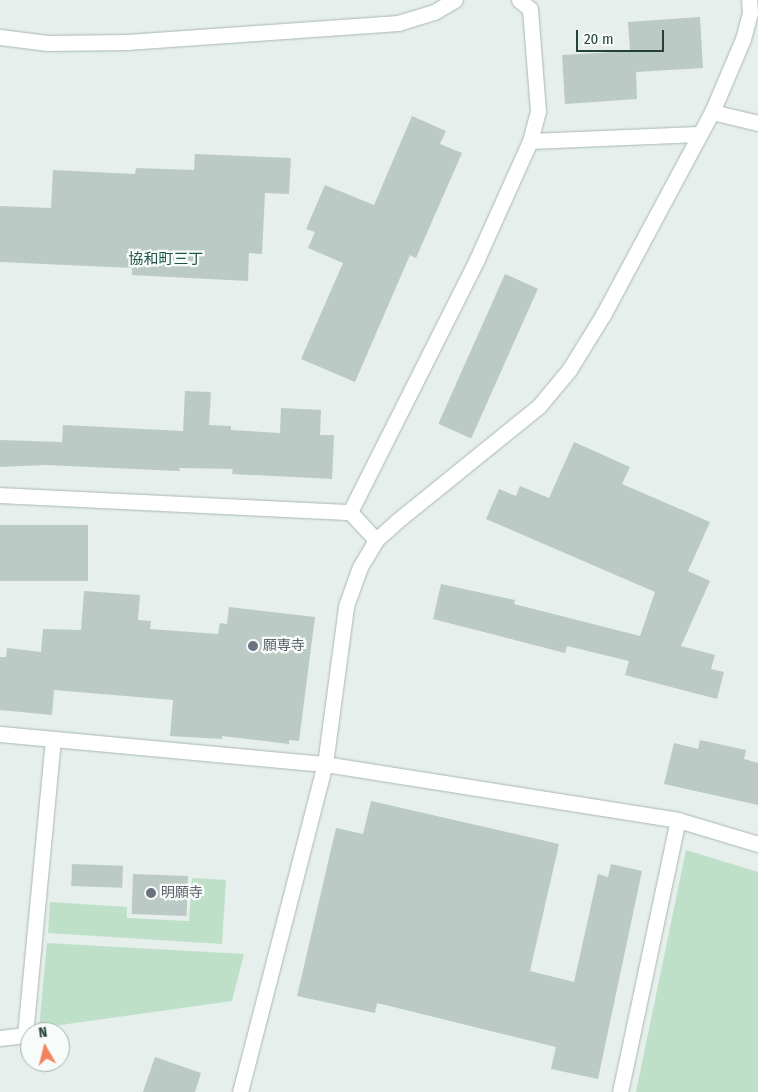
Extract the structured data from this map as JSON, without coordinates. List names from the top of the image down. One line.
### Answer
{"districts":["協和町三丁"],"places":["願専寺","明願寺"],"scale_bar":"20 m","north":"top"}
